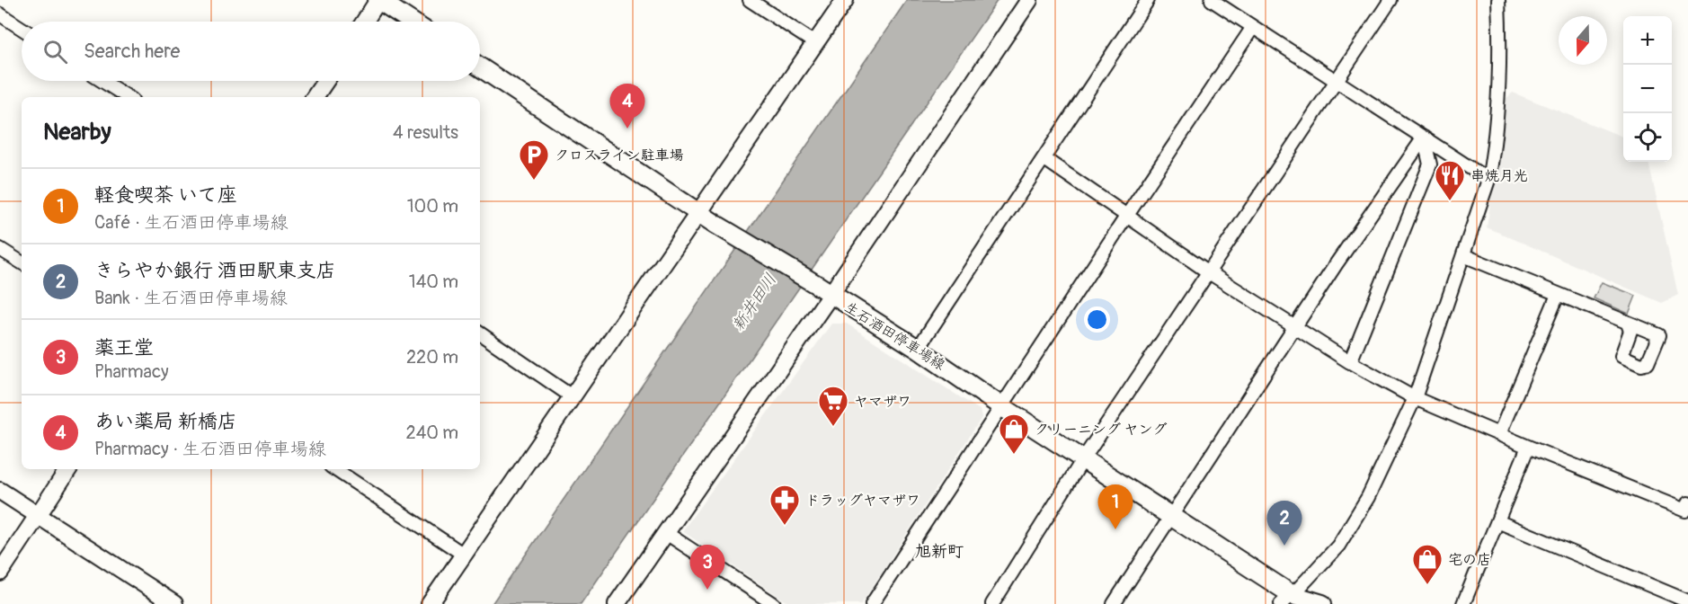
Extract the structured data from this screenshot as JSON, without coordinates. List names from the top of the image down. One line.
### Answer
{"streets":{"main road":["生石酒田停車場線"]},"districts":["旭新町"],"water":["新井田川"],"places":{"parking":["クロスライン駐車場"],"restaurant":["串焼月光"],"supermarket":["ヤマザワ"],"shop":["クリーニング ヤング","宅の店"],"pharmacy":["ドラッグヤマザワ"]},"north":"bottom","page":{"map_buttons":["+","−"],"search":"Search here","pins":["4","1","2","3"],"heading":["Nearby","4 results"],"list":[{"mark":"1","name":"軽食喫茶 いて座","note":"Café · 生石酒田停車場線","value":"100 m"},{"mark":"2","name":"きらやか銀行 酒田駅東支店","note":"Bank · 生石酒田停車場線","value":"140 m"},{"mark":"3","name":"薬王堂","note":"Pharmacy","value":"220 m"},{"mark":"4","name":"あい薬局 新橋店","note":"Pharmacy · 生石酒田停車場線","value":"240 m"}]}}
